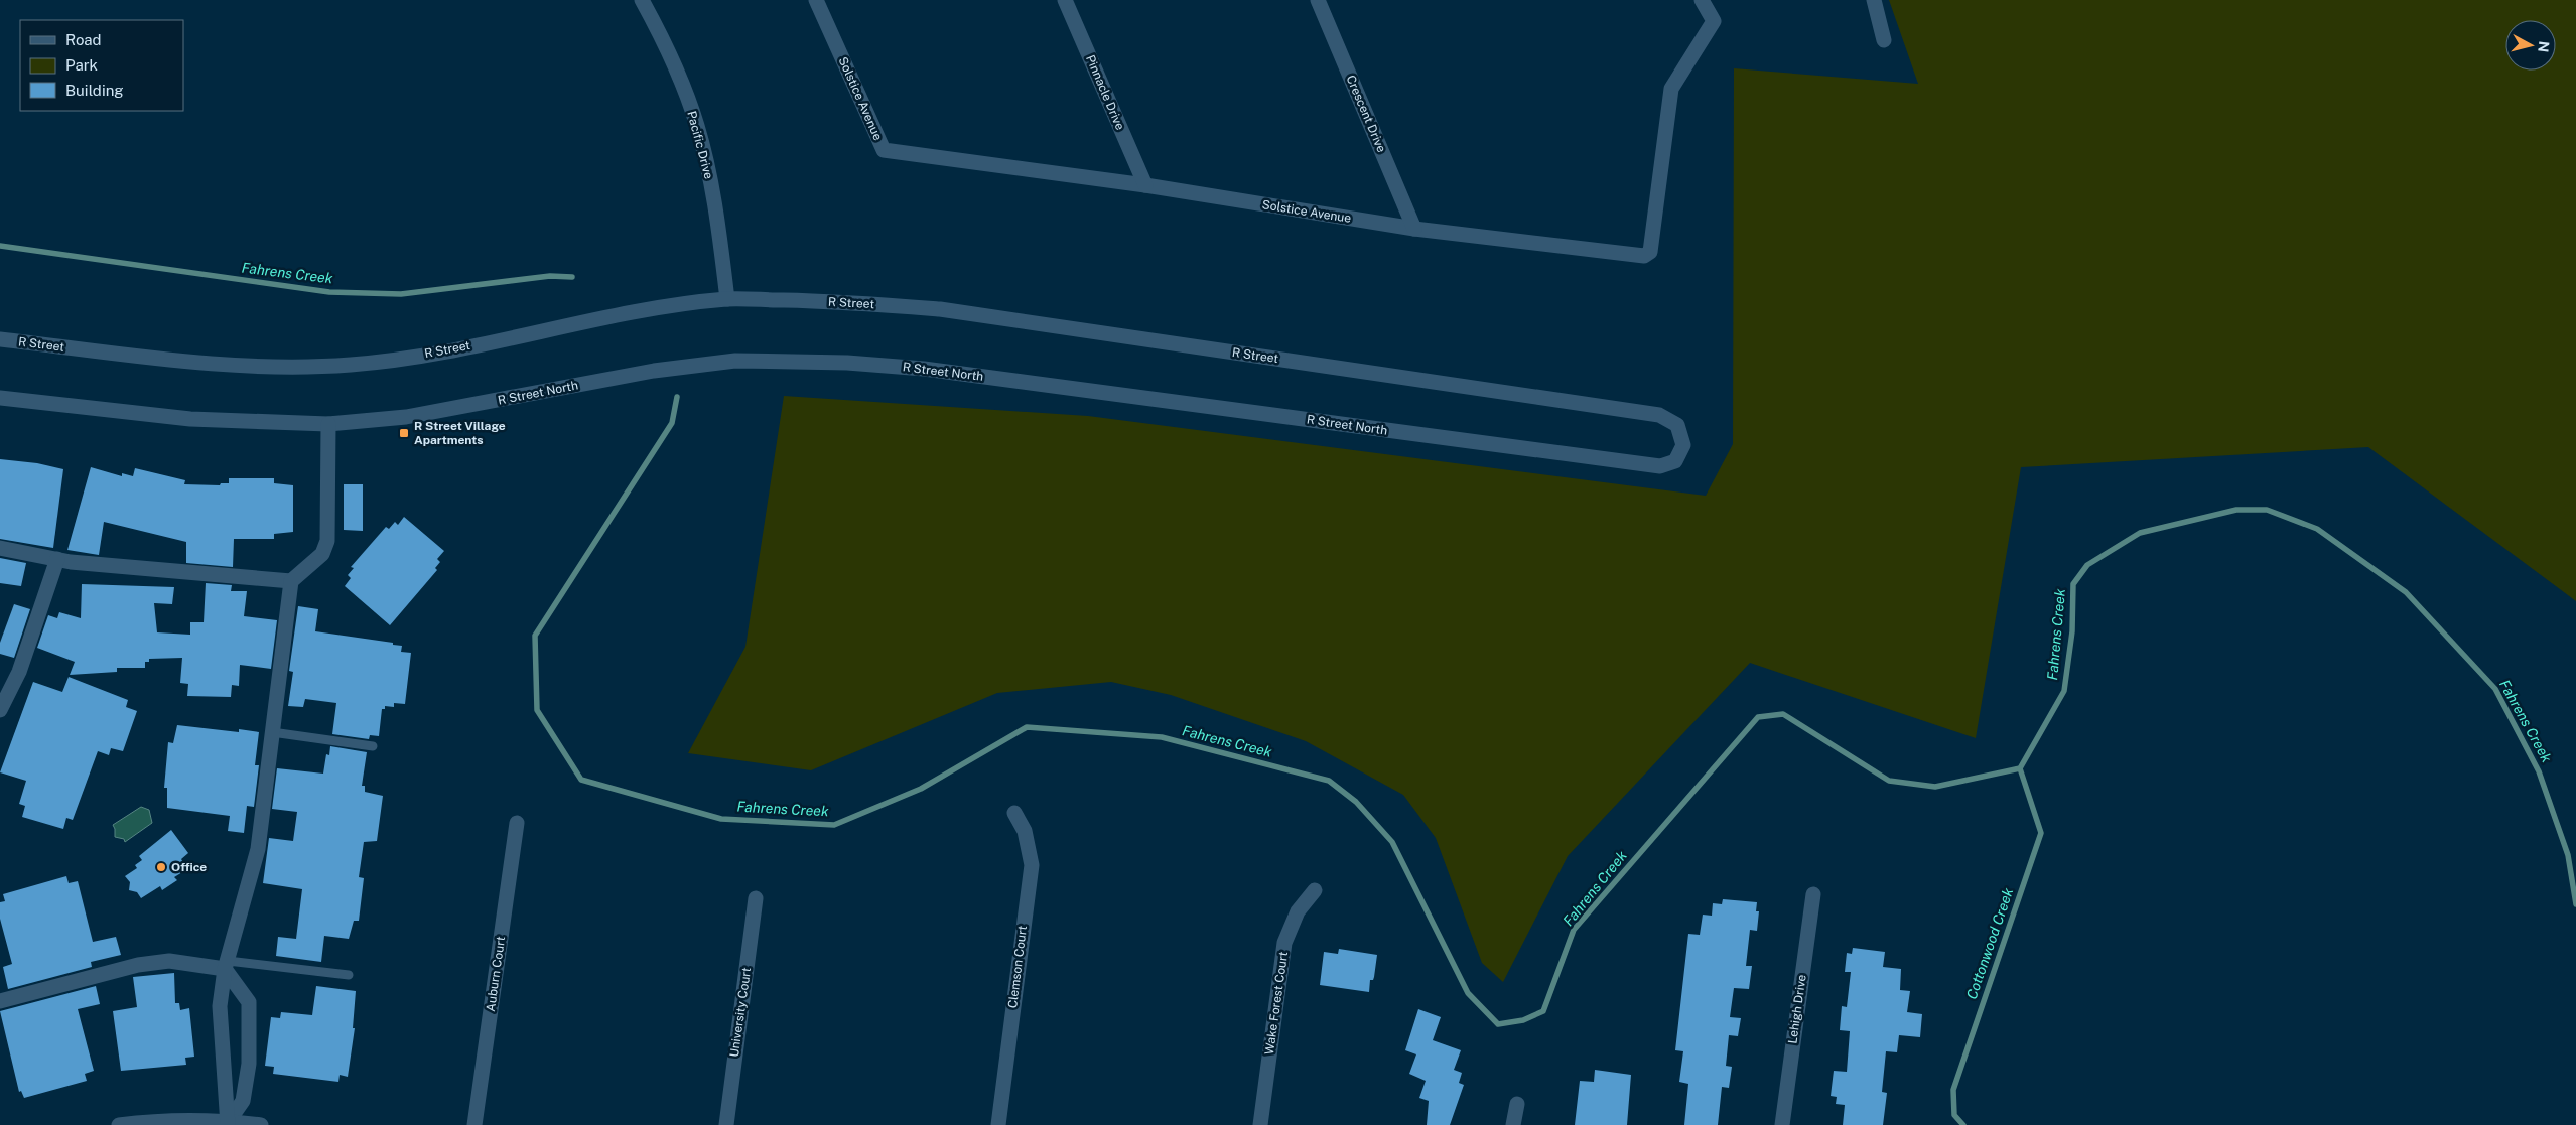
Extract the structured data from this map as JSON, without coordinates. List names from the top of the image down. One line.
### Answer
{"streets":{"street":["Pinnacle Drive","Solstice Avenue","Crescent Drive","Pacific Drive","R Street","R Street North","Clemson Court","Auburn Court","Wake Forest Court","Lehigh Drive","University Court"]},"crossings":[["Pinnacle Drive","Solstice Avenue"],["Solstice Avenue","Crescent Drive"],["Pacific Drive","R Street"],["R Street","R Street North"]],"water":["Fahrens Creek","Cottonwood Creek"],"places":{"transit":["R Street Village Apartments"],"other":["Office"]},"legend":["Road","Park","Building"],"north":"right"}
